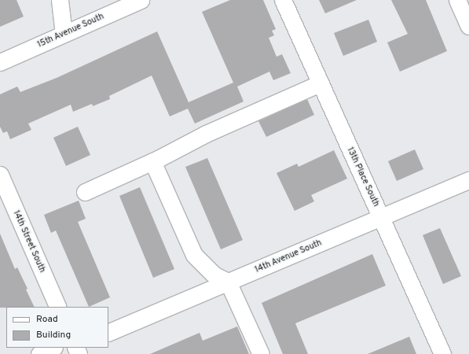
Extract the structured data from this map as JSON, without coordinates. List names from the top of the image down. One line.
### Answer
{"streets":{"street":["15th Avenue South","13th Place South","14th Street South","14th Avenue South"]},"crossings":[["13th Place South","14th Avenue South"]],"legend":["Road","Building"]}
